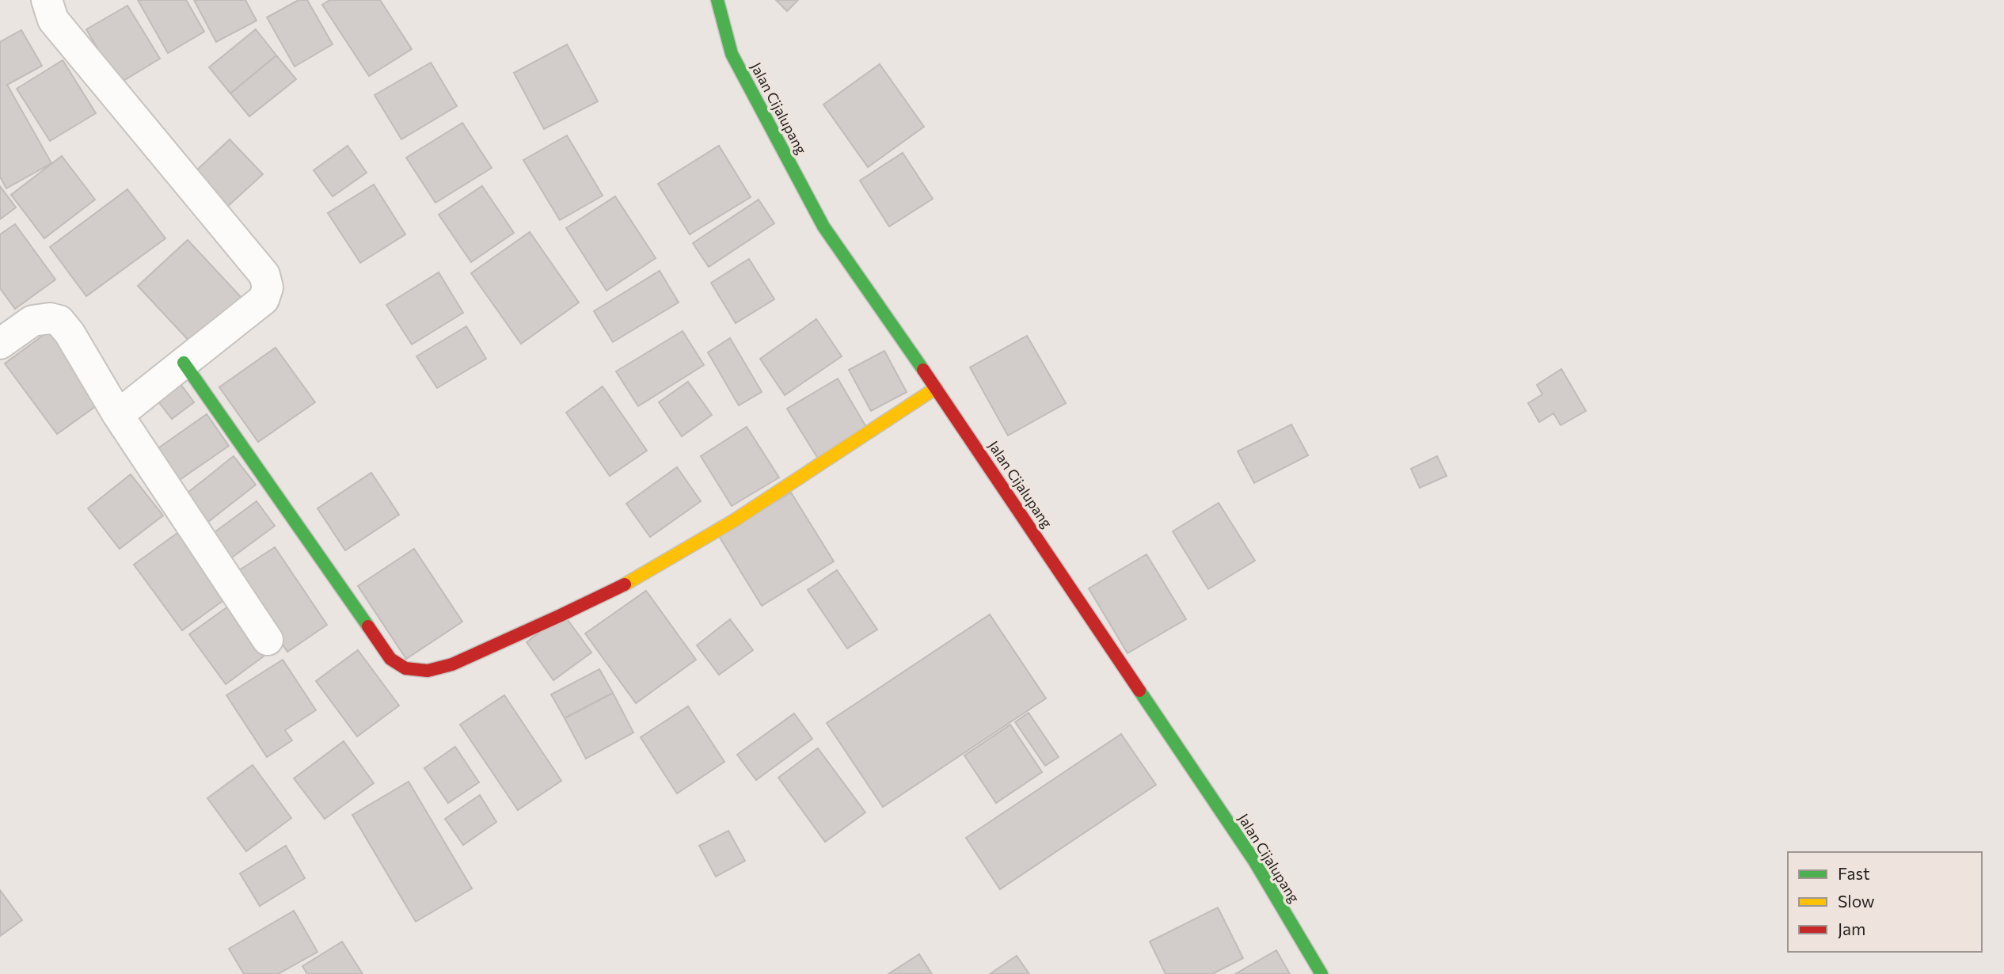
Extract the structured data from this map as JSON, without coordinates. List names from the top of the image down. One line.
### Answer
{"streets":{"street":["Jalan Cijalupang"]},"legend":["Fast","Slow","Jam"]}
